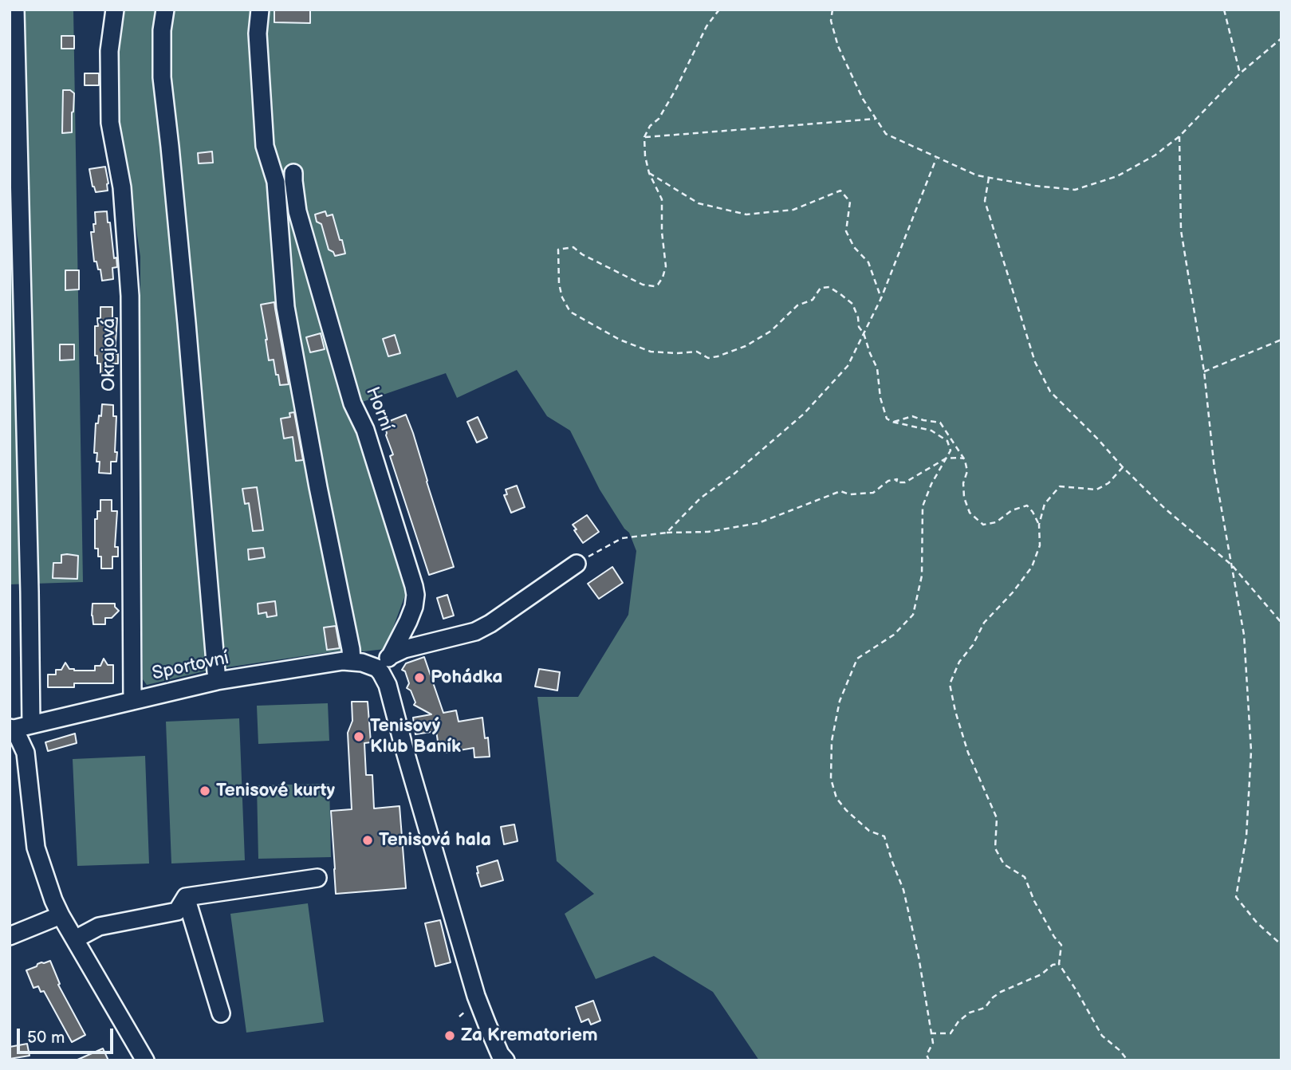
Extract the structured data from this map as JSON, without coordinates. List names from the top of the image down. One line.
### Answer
{"streets":{"street":["Okrajová","Horní","Sportovní"]},"crossings":[["Okrajová","Sportovní"]],"places":["Pohádka","Tenisový Klub Baník","Tenisové kurty","Tenisová hala","Za Krematoriem"],"scale_bar":"50 m"}
